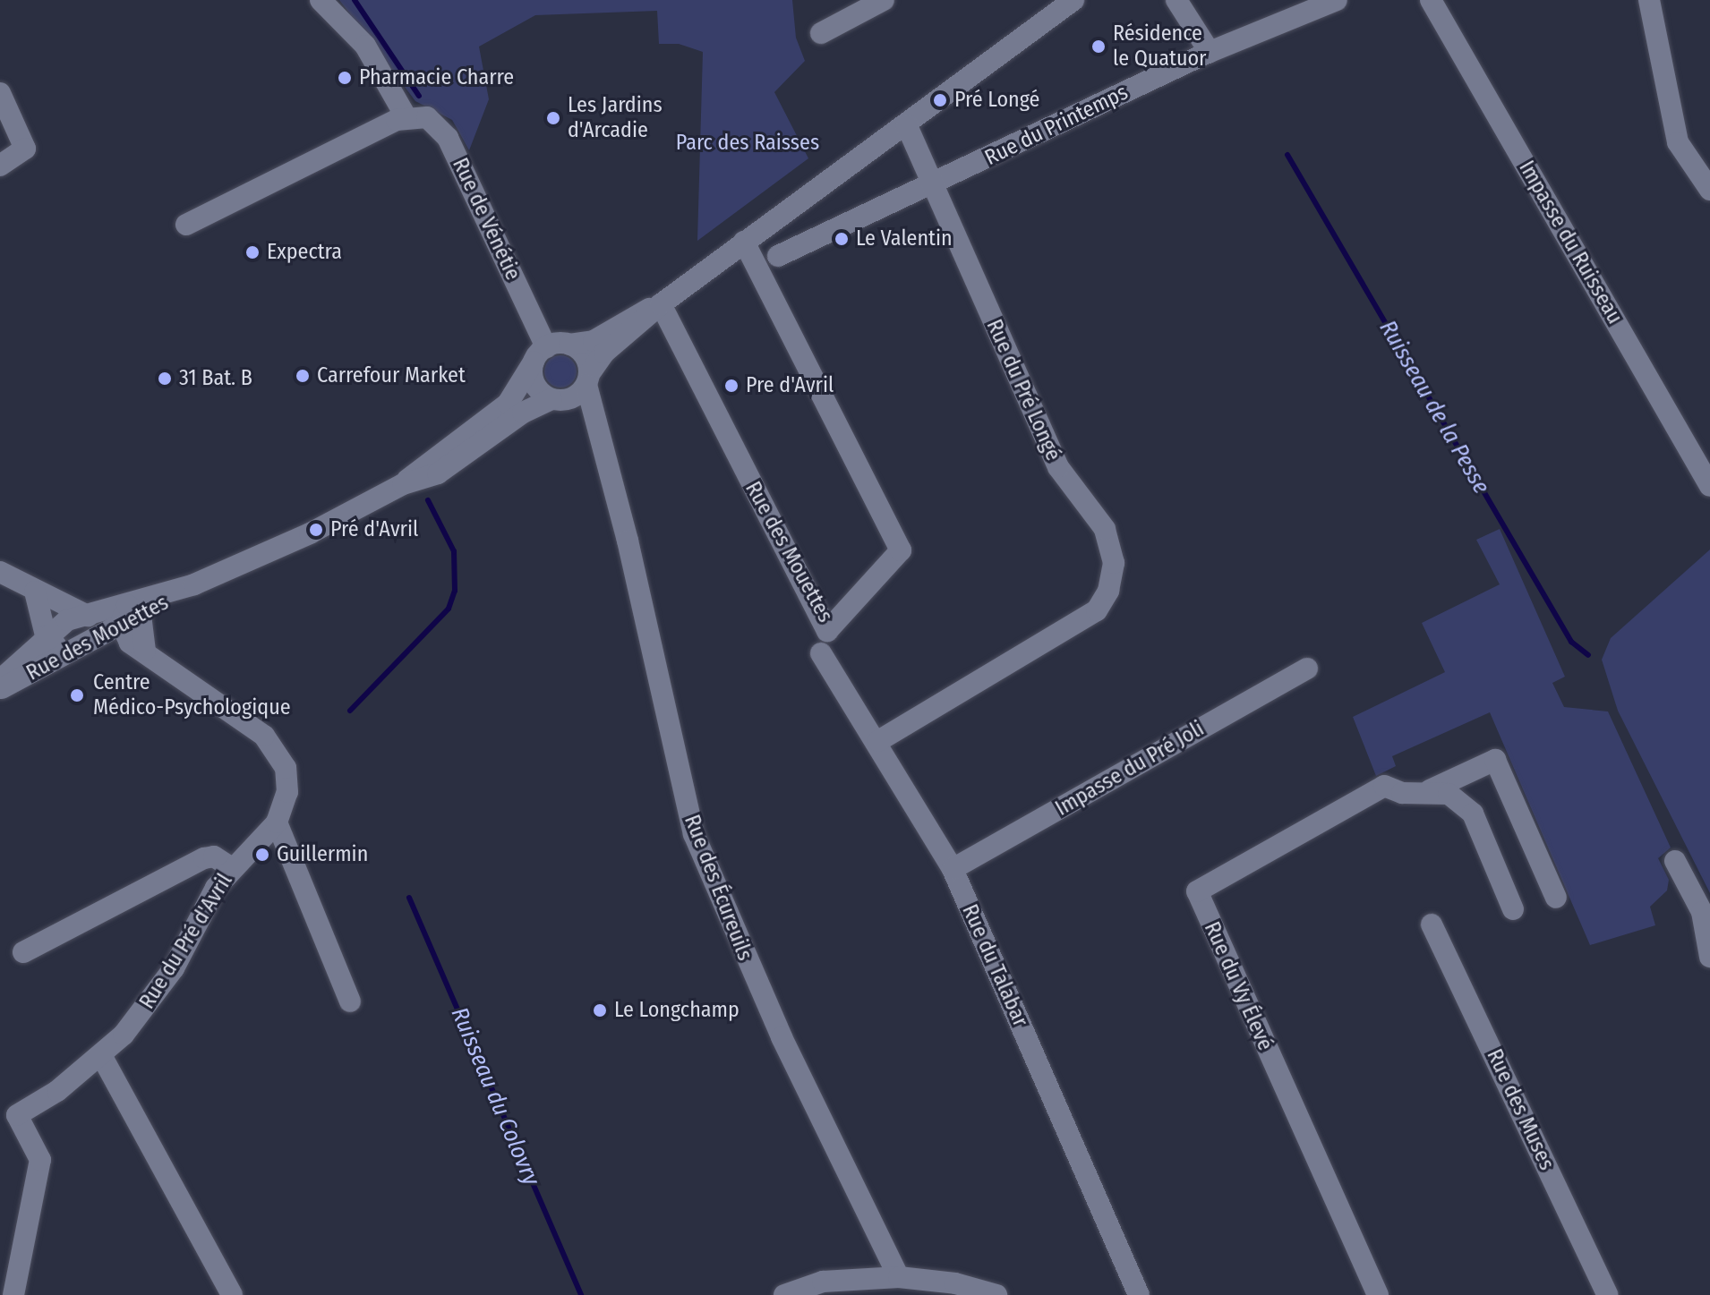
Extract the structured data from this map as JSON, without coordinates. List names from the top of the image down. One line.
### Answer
{"streets":{"street":["Rue du Printemps","Rue de Vénétie","Impasse du Ruisseau","Rue du Pré Longé","Rue des Mouettes","Impasse du Pré Joli","Rue des Écureuils","Rue du Pré d'Avril","Rue du Talabar","Rue du Vy Élevé","Rue des Muses"]},"crossings":[["Rue du Printemps","Rue du Pré Longé"],["Rue de Vénétie","Rue des Mouettes"],["Rue de Vénétie","Rue des Écureuils"],["Rue du Pré Longé","Rue du Talabar"],["Rue des Mouettes","Rue des Écureuils"],["Impasse du Pré Joli","Rue du Talabar"]],"water":["Ruisseau de la Pesse","Ruisseau du Colovry"],"parks":["Parc des Raisses"],"places":["Résidence le Quatuor","Pharmacie Charre","Pré Longé","Les Jardins d'Arcadie","Le Valentin","Expectra","Carrefour Market","31 Bat. B","Pre d'Avril","Pré d'Avril","Centre Médico-Psychologique","Guillermin","Le Longchamp"]}
